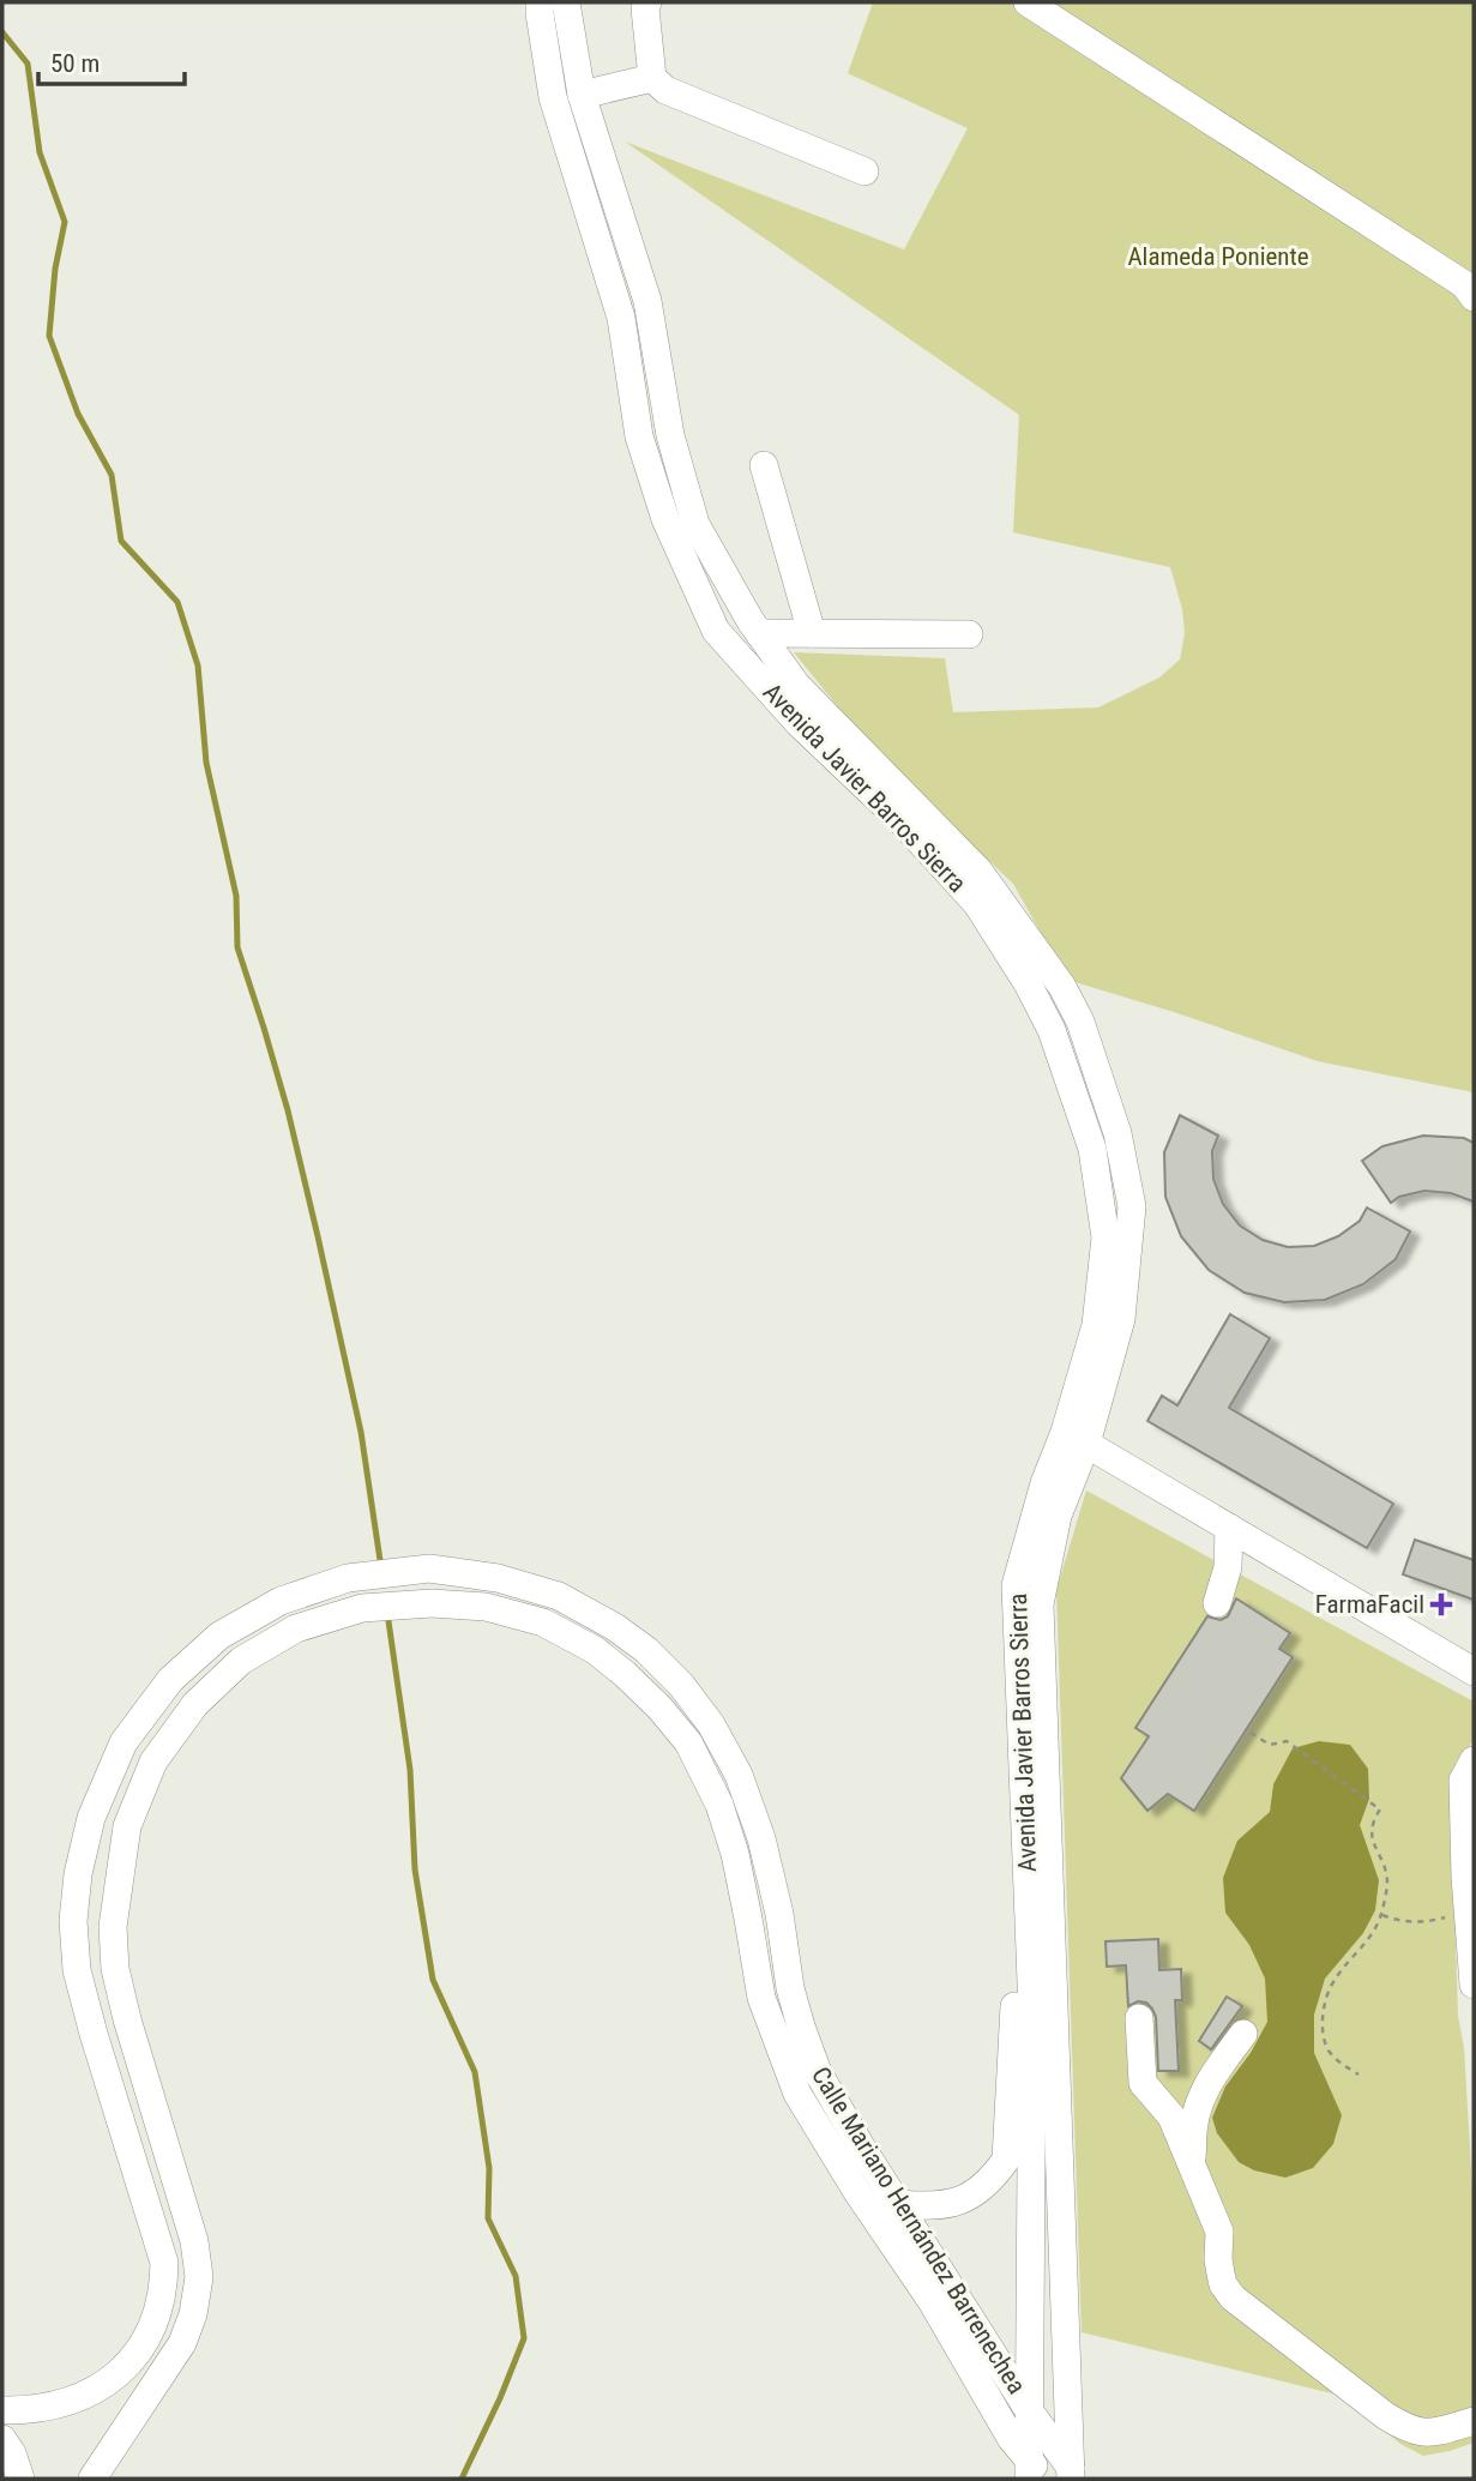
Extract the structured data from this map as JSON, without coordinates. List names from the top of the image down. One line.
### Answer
{"streets":{"street":["Avenida Javier Barros Sierra","Calle Mariano Hernández Barrenechea"]},"crossings":[["Avenida Javier Barros Sierra","Calle Mariano Hernández Barrenechea"]],"parks":["Alameda Poniente"],"places":{"health":["FarmaFacil"]},"scale_bar":"50 m"}
